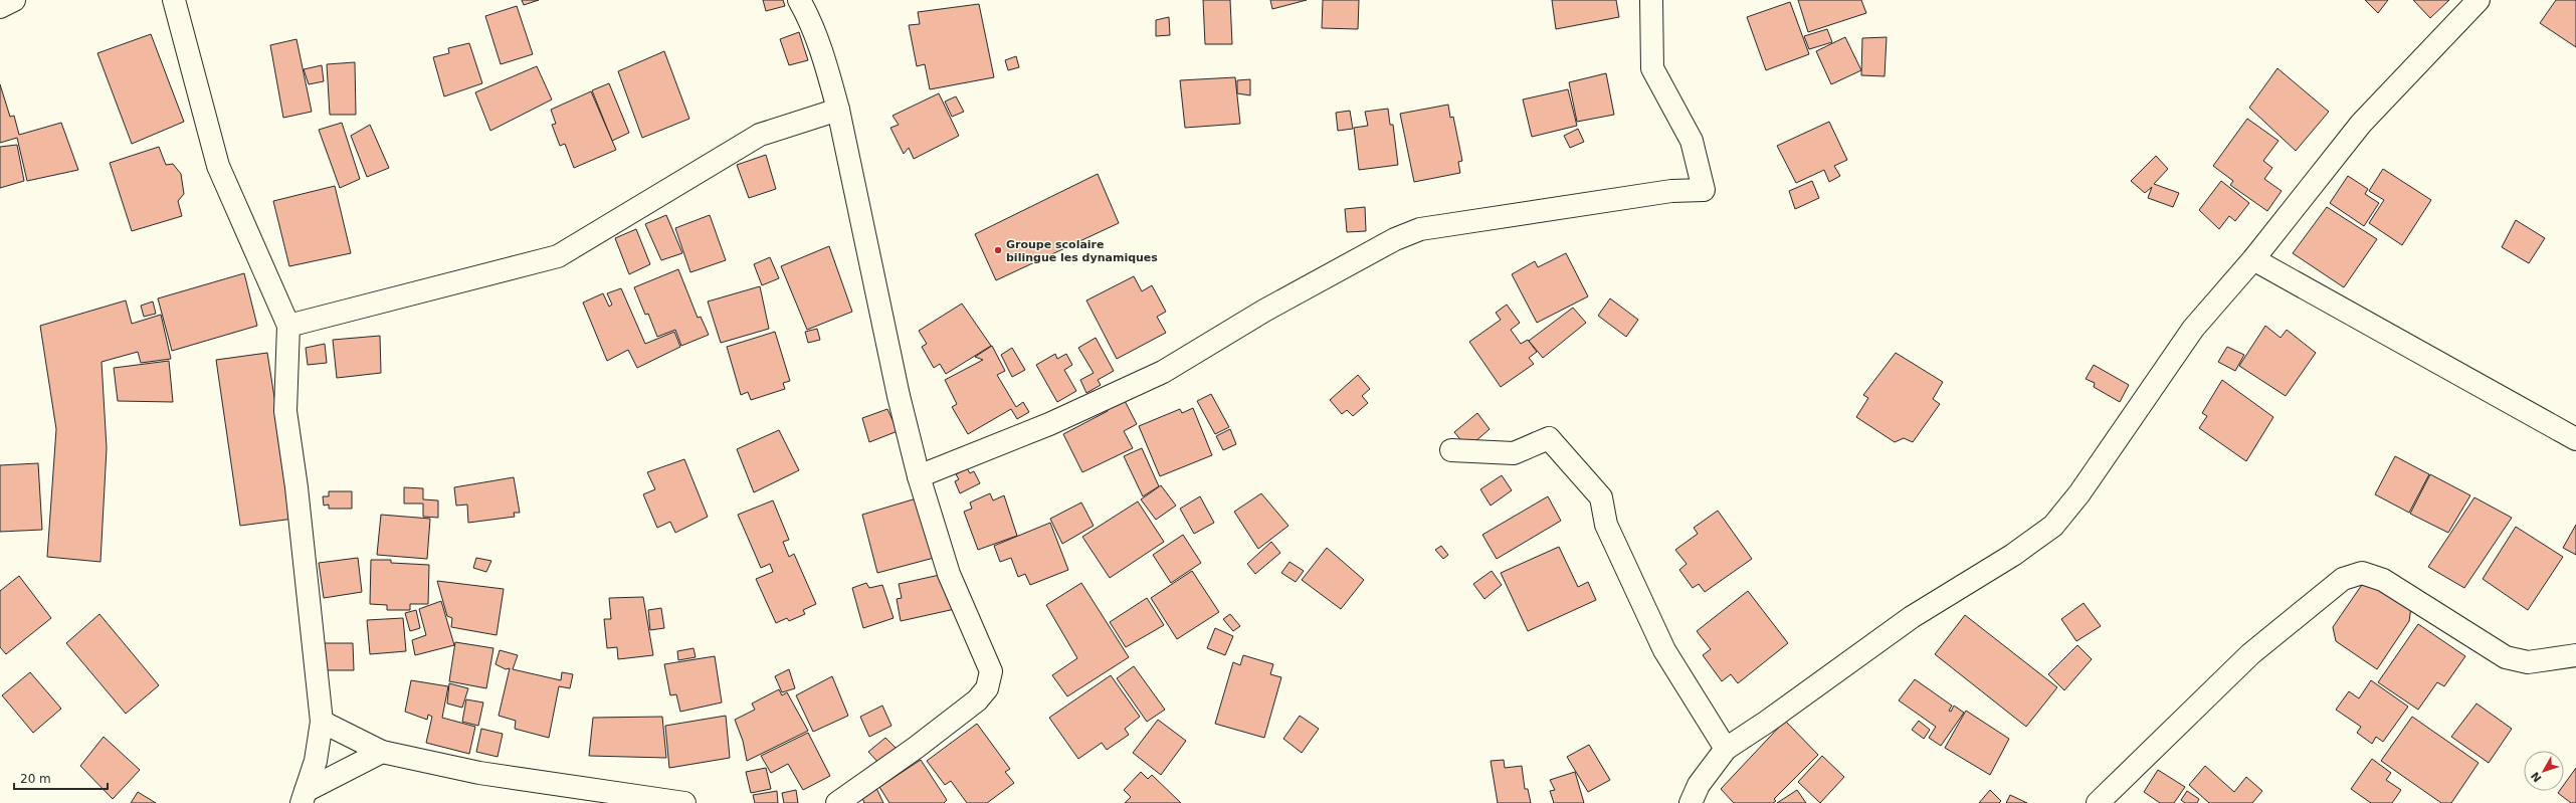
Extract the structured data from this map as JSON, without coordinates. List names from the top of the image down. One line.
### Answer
{"places":["Groupe scolaire bilingue les dynamiques"],"scale_bar":"20 m","north":"bottom left"}
